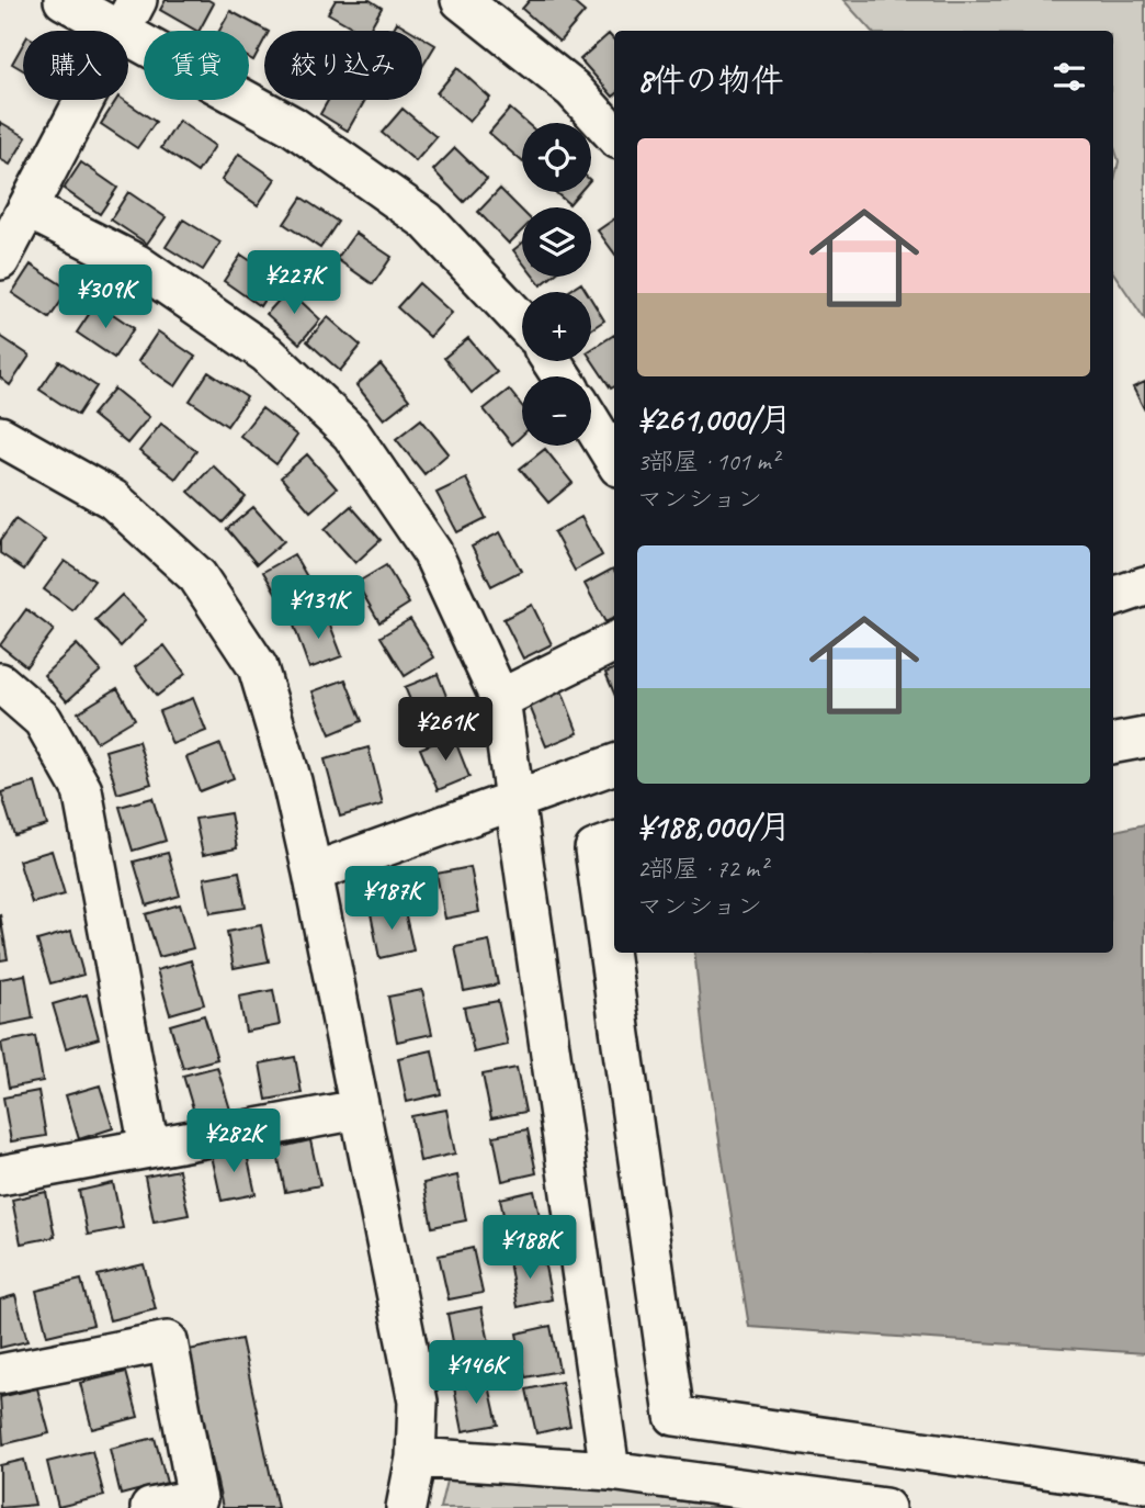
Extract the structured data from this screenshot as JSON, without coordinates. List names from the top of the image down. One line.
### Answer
{"page":{"chip":["購入","賃貸","絞り込み"],"heading":"8件の物件","map_buttons":["+","−"],"list":[{"name":"¥261,000/月","note":"3部屋 · 101 m² · マンション"},{"name":"¥188,000/月","note":"2部屋 · 72 m² · マンション"}],"price":["¥227K","¥309K","¥131K","¥261K","¥187K","¥282K","¥188K","¥146K"]}}
